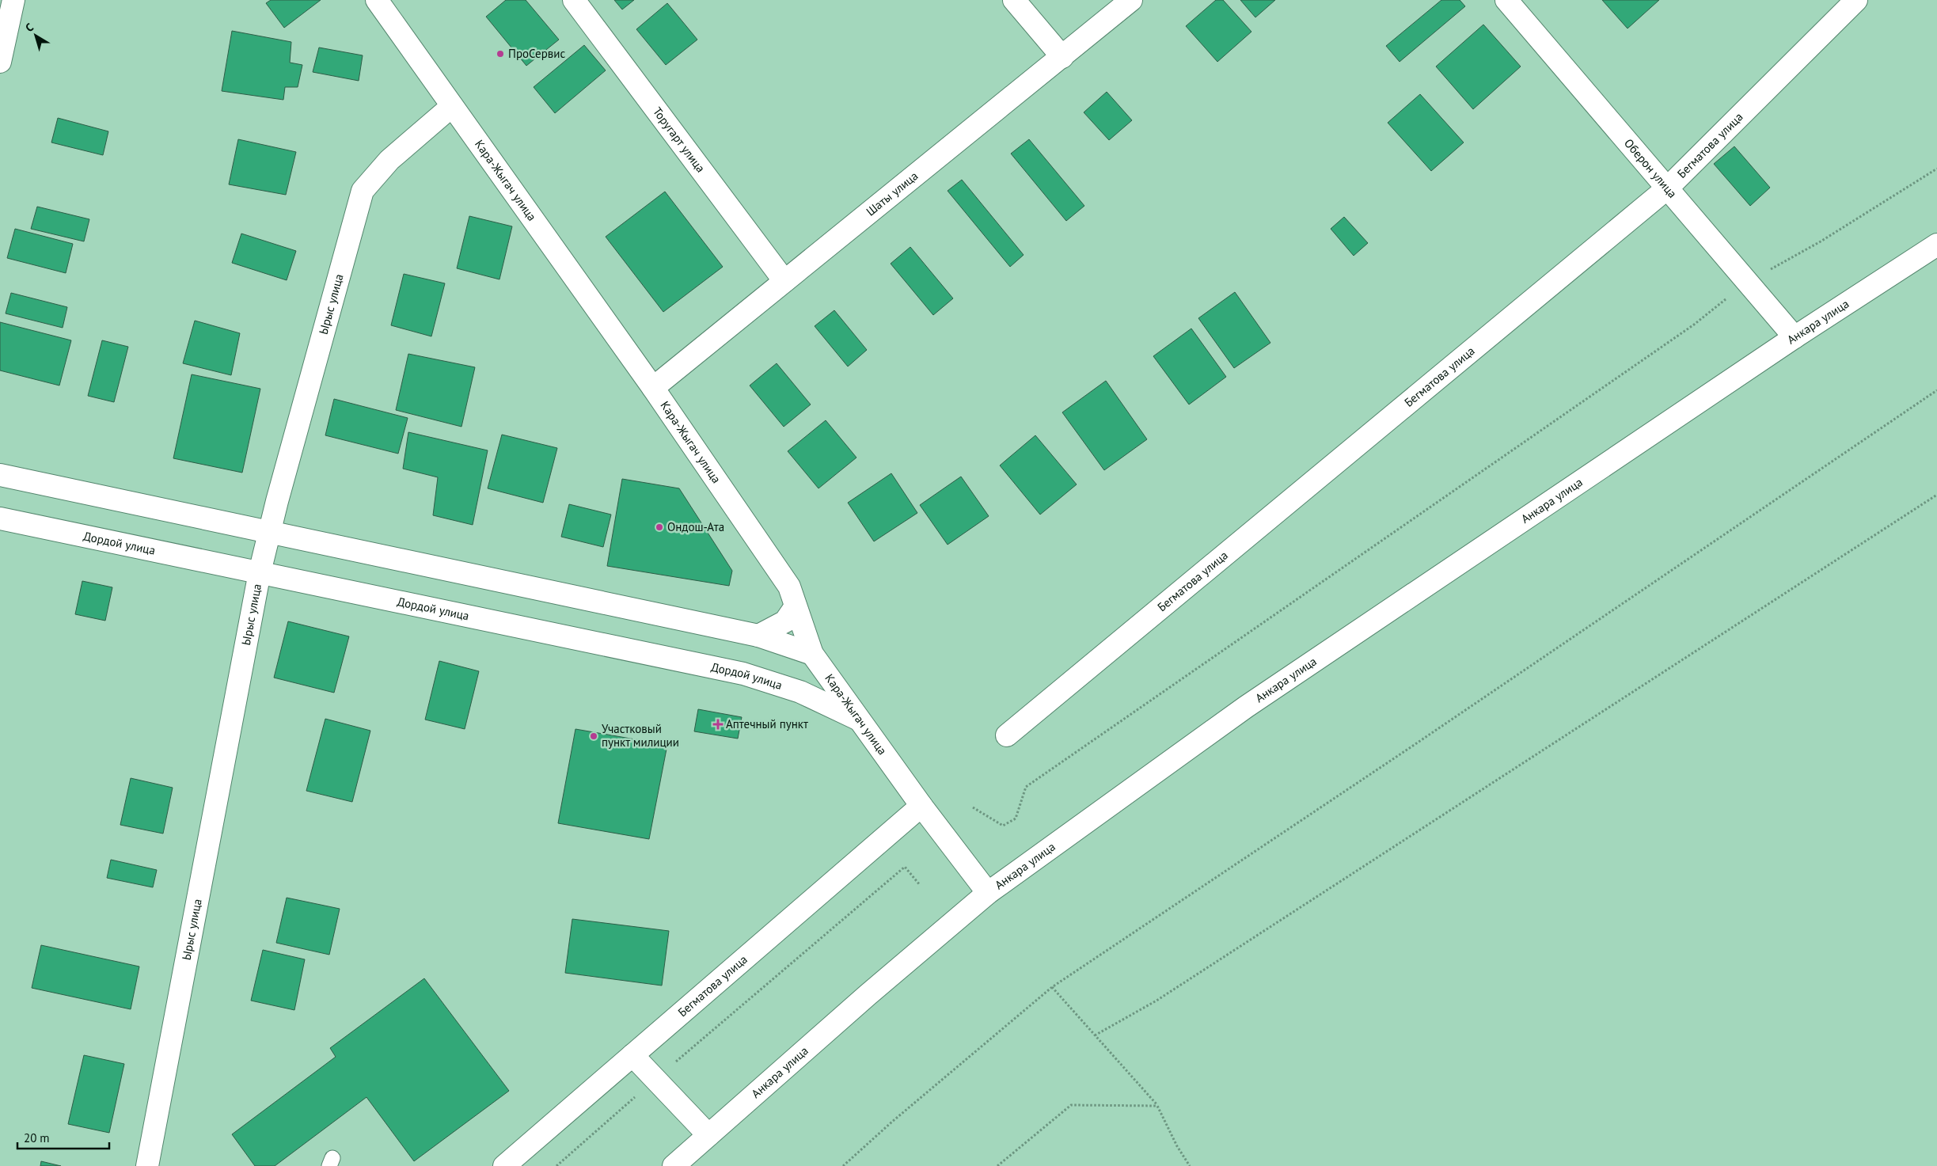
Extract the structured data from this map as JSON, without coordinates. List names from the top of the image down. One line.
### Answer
{"streets":{"street":["Торугарт улица","Бегматова улица","Оберон улица","Кара-Жыгач улица","Шаты улица","Ырыс улица","Анкара улица","Дордой улица"]},"crossings":[["Торугарт улица","Шаты улица"],["Бегматова улица","Оберон улица"],["Бегматова улица","Кара-Жыгач улица"],["Оберон улица","Анкара улица"],["Кара-Жыгач улица","Шаты улица"],["Кара-Жыгач улица","Ырыс улица"],["Кара-Жыгач улица","Анкара улица"],["Кара-Жыгач улица","Дордой улица"],["Ырыс улица","Дордой улица"]],"places":{"other":["ПроСервис","Ондош-Ата","Участковый пункт милиции"],"health":["Аптечный пункт"]},"scale_bar":"20 m","north":"top left"}
